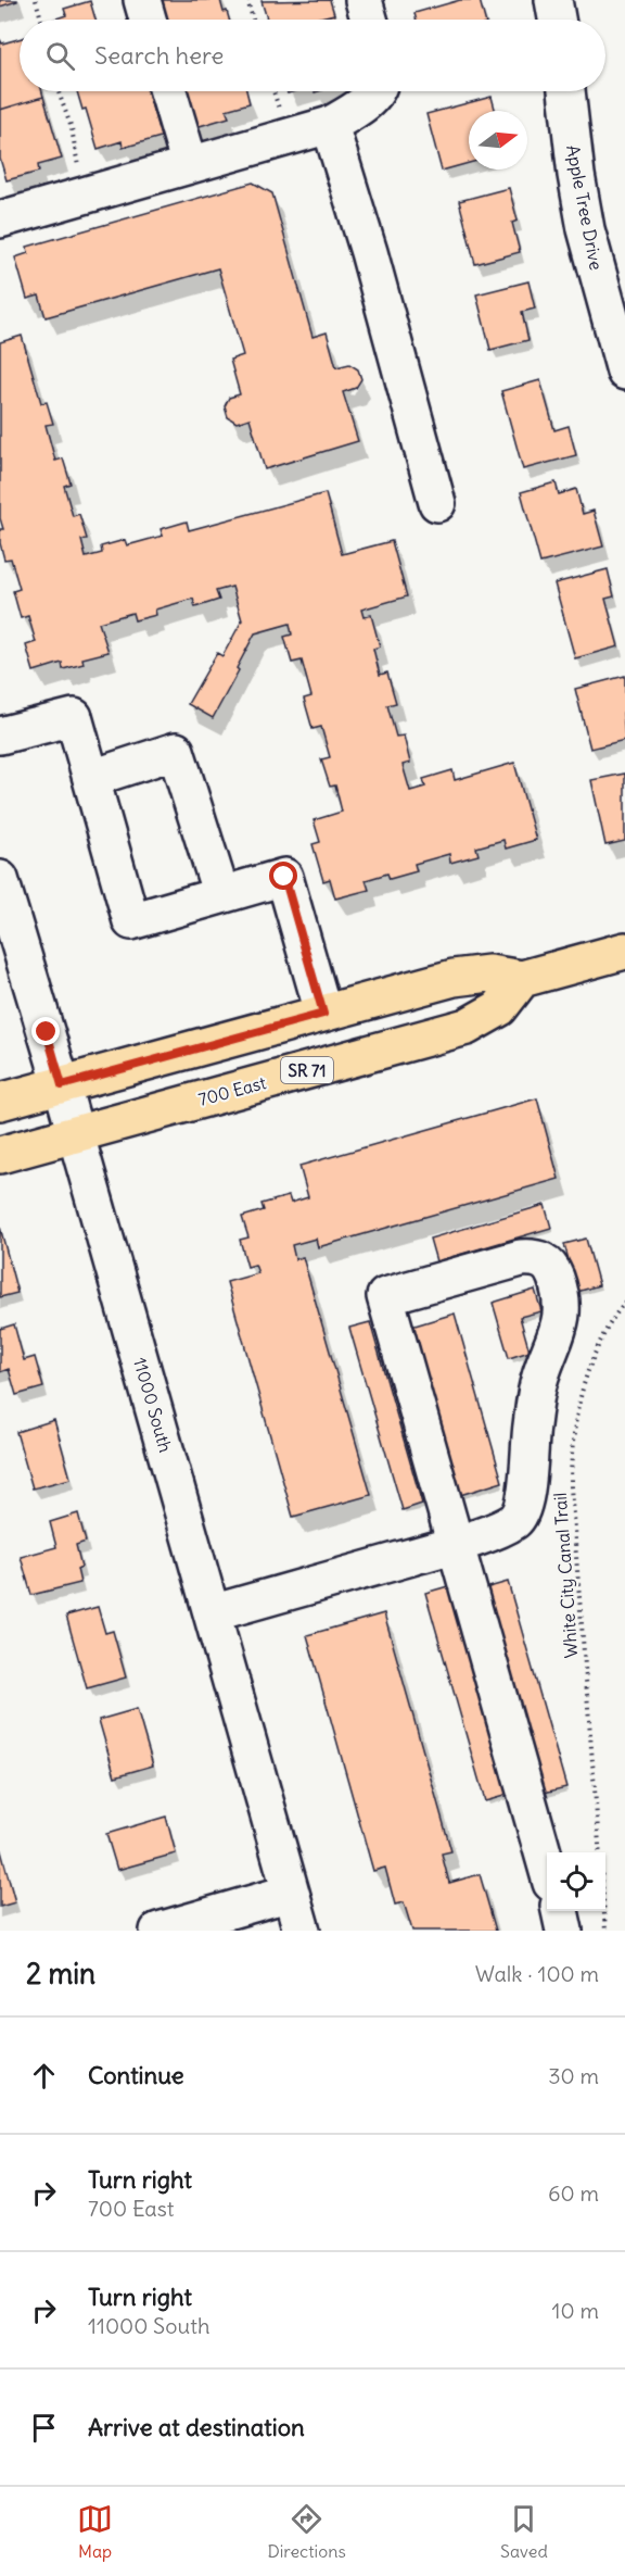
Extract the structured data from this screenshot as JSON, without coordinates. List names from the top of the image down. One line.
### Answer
{"streets":{"main road":["SR 71","700 East"],"street":["Apple Tree Drive","11000 South"],"path":["White City Canal Trail"]},"crossings":[["700 East","11000 South"]],"north":"right","page":{"search":"Search here","heading":["2 min","Walk · 100 m"],"list":[["Continue","30 m"],["Turn right","700 East","60 m"],["Turn right","11000 South","10 m"],"Arrive at destination"],"nav":["Map","Directions","Saved"]}}
